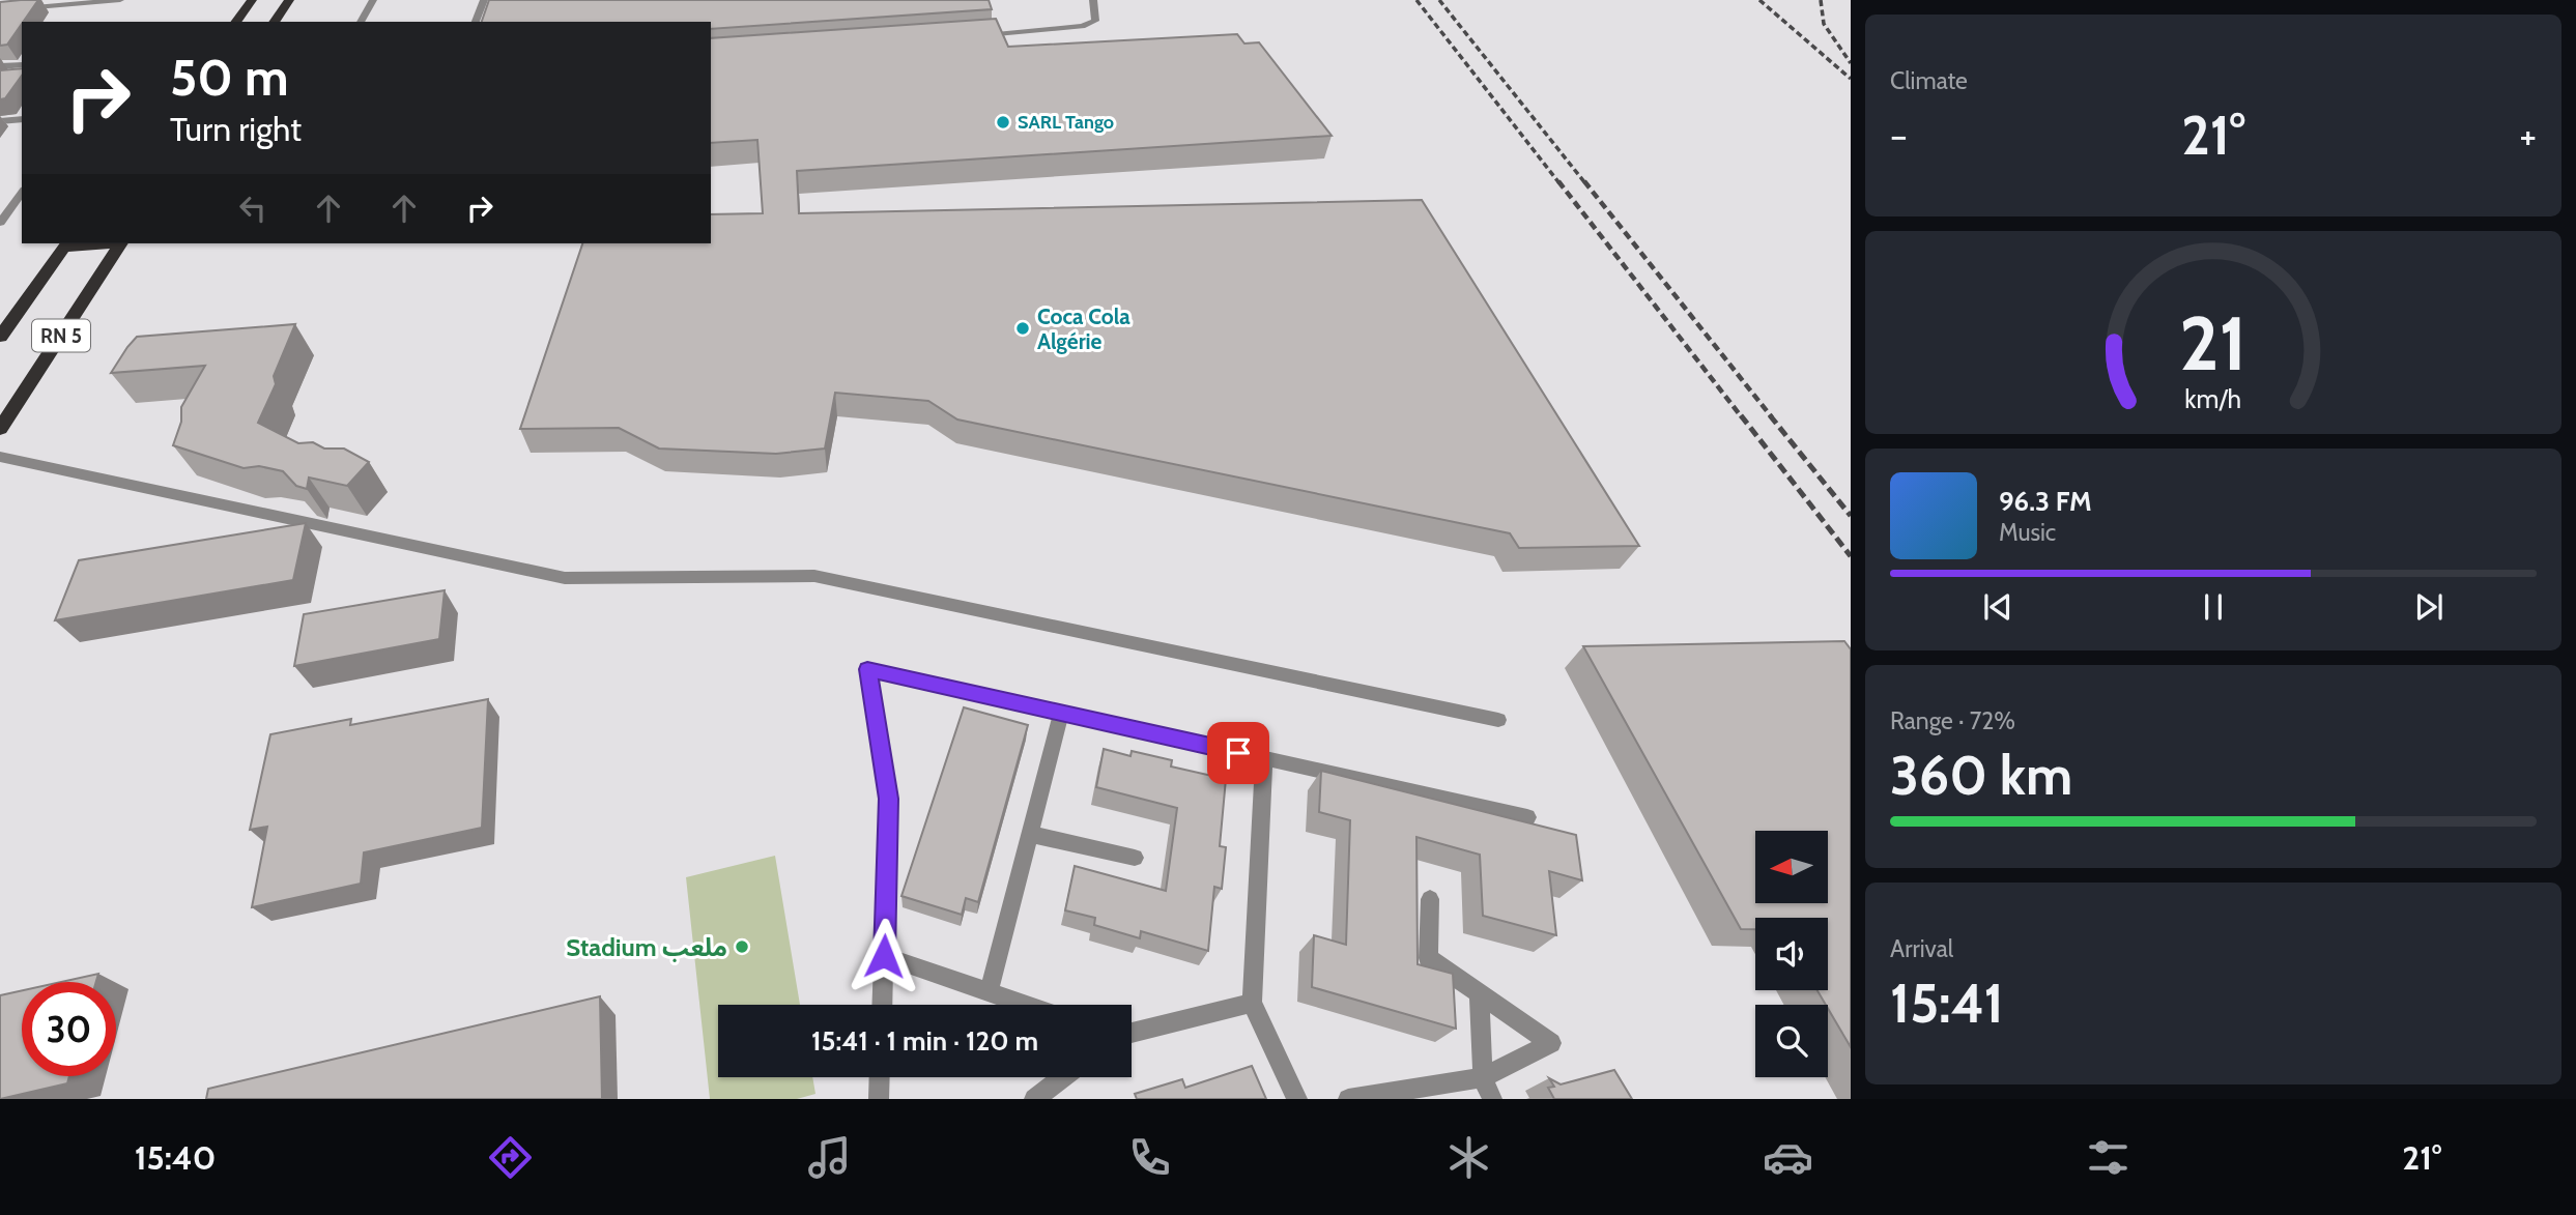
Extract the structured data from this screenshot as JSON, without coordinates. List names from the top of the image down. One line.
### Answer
{"streets":{"highway":["RN 5"]},"places":["SARL Tango","Coca Cola Algérie","Stadium ملعب"],"north":"left","page":{"tile":["Climate",["Range · 72%","360 km"],["Arrival","15:41"]],"turn":["50 m","Turn right"],"heat":["−","21°","+"],"song":["96.3 FM","Music"],"limit":"30","trip":"15:41 · 1 min · 120 m","tabs":["15:40","21°"],"gauge":["21","km/h"]}}
